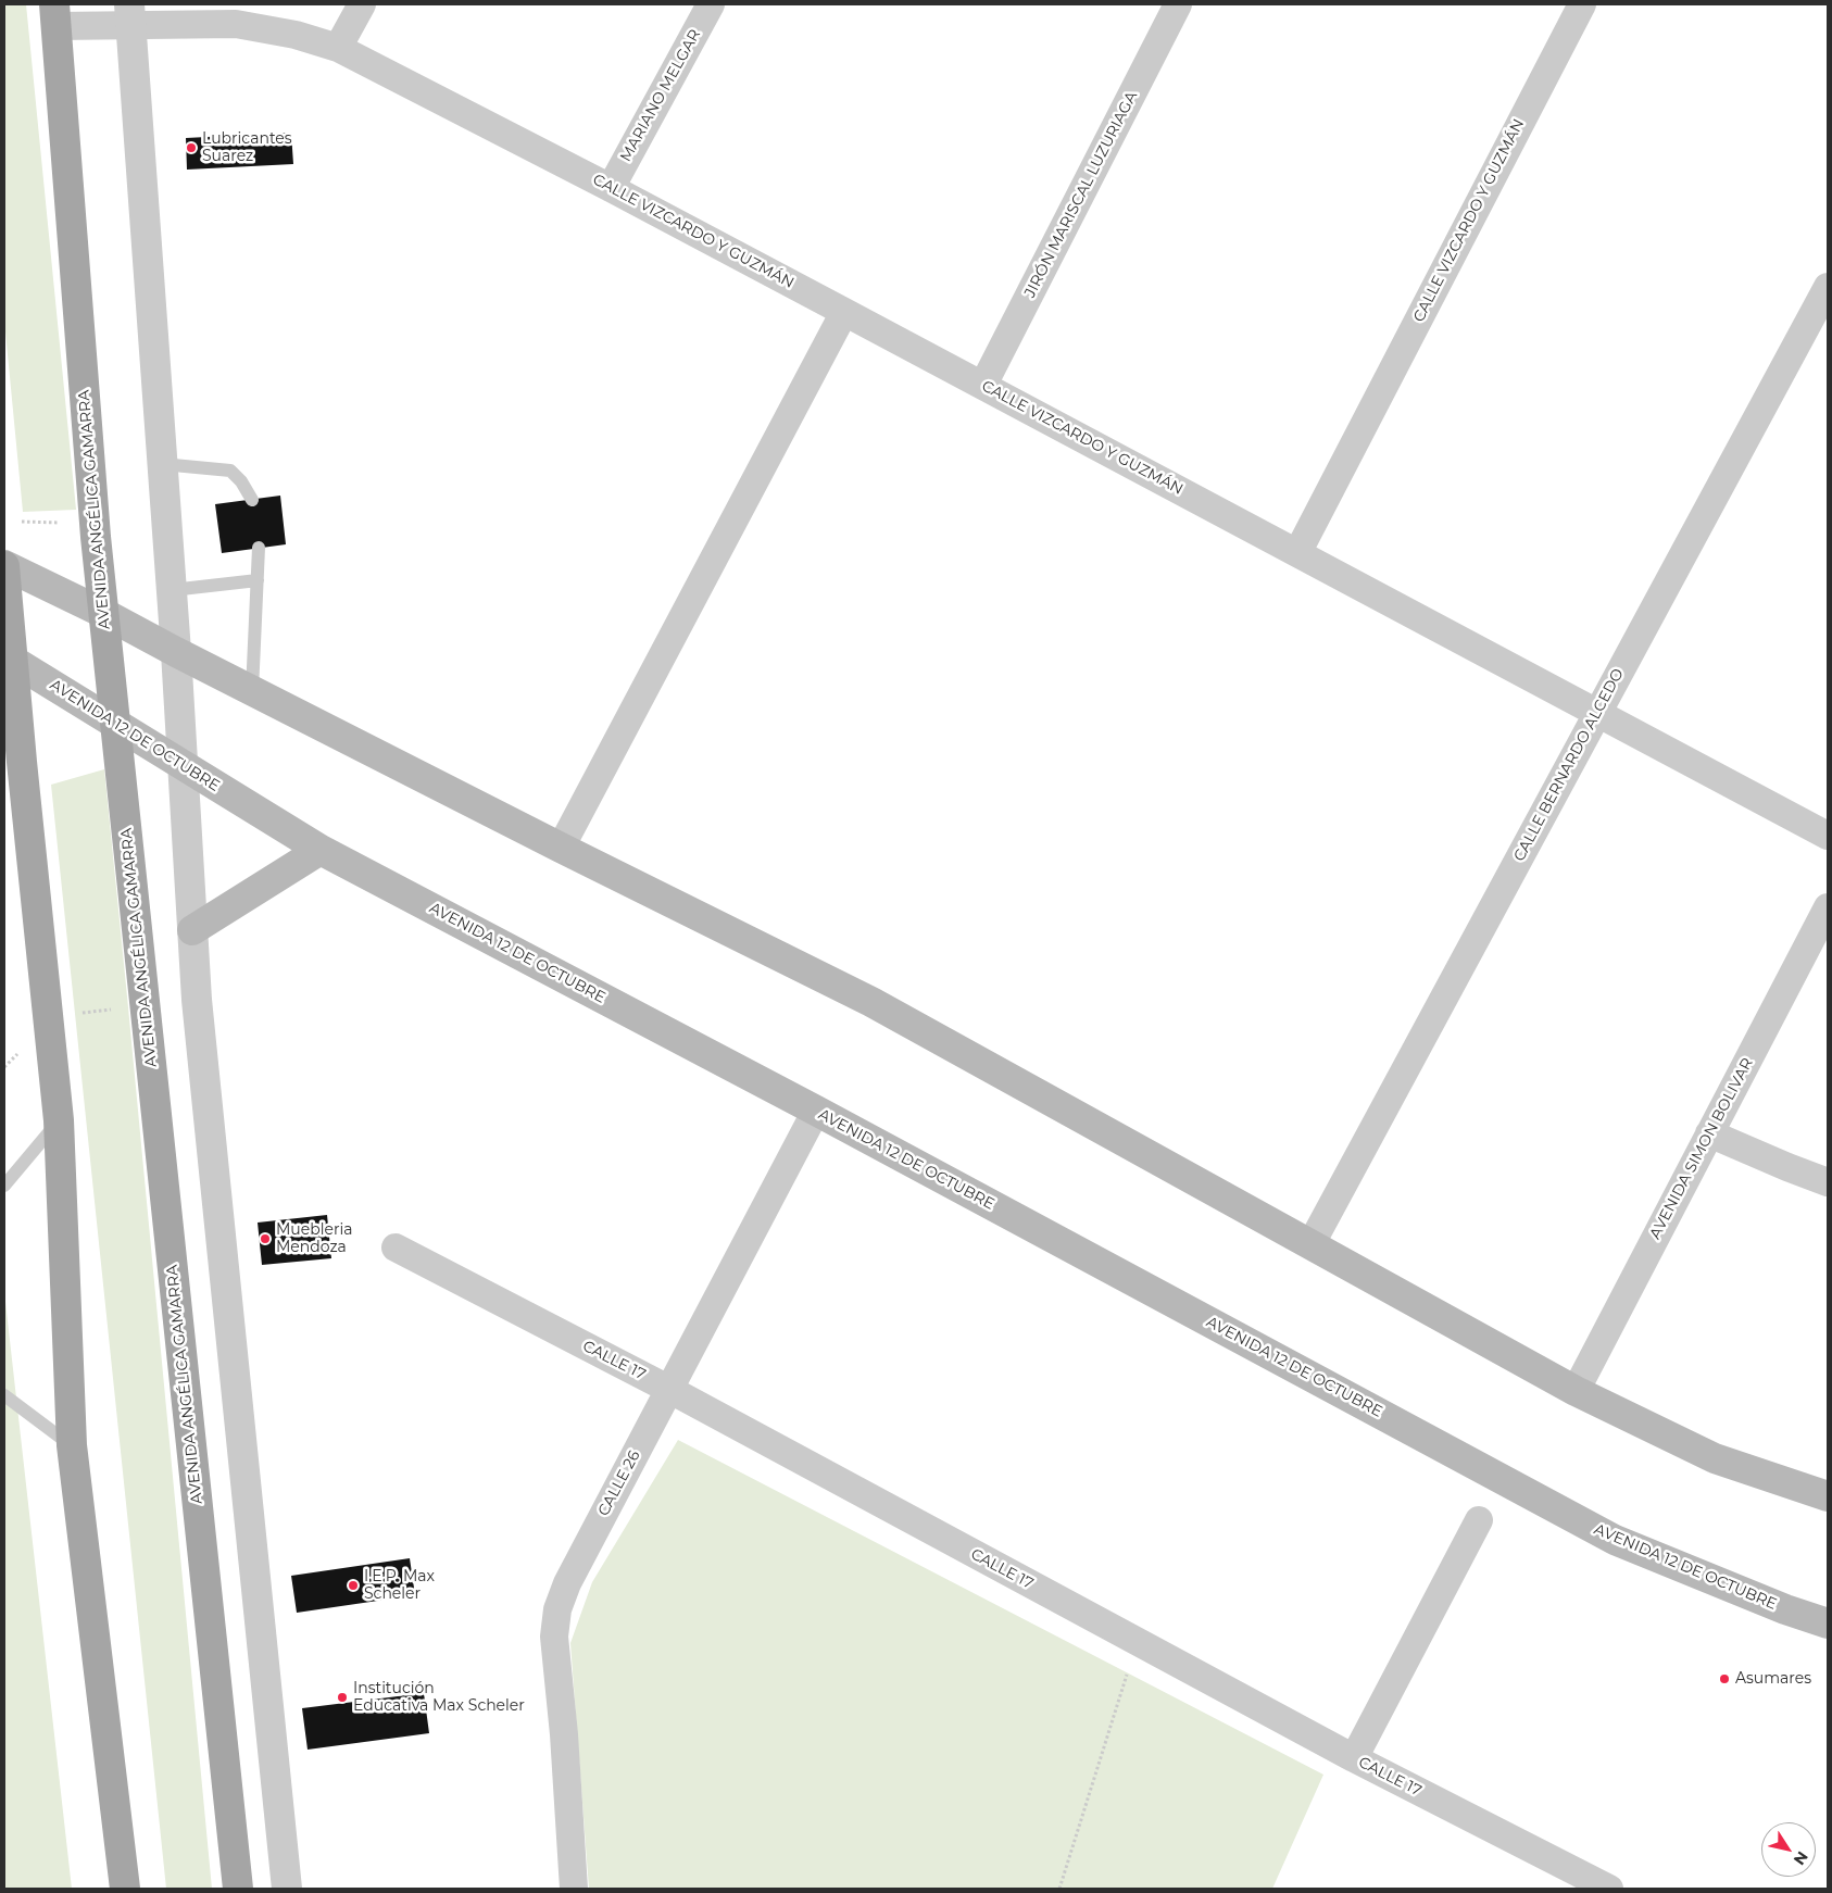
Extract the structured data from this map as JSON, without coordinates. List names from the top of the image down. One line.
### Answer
{"streets":{"main road":["AVENIDA ANGÉLICA GAMARRA","AVENIDA 12 DE OCTUBRE"],"street":["MARIANO MELGAR","JIRÓN MARISCAL LUZURIAGA","CALLE VIZCARDO Y GUZMÁN","CALLE BERNARDO ALCEDO","AVENIDA SIMON BOLIVAR","CALLE 17","CALLE 26"]},"crossings":[["MARIANO MELGAR","CALLE VIZCARDO Y GUZMÁN"],["JIRÓN MARISCAL LUZURIAGA","CALLE VIZCARDO Y GUZMÁN"],["CALLE VIZCARDO Y GUZMÁN","AVENIDA ANGÉLICA GAMARRA"],["CALLE VIZCARDO Y GUZMÁN","CALLE BERNARDO ALCEDO"],["AVENIDA ANGÉLICA GAMARRA","AVENIDA 12 DE OCTUBRE"],["AVENIDA 12 DE OCTUBRE","CALLE 26"],["CALLE 17","CALLE 26"]],"places":["Lubricantes Suarez","Muebleria Mendoza","I.E.P. Max Scheler","Asumares","Institución Educativa Max Scheler"],"north":"bottom right"}
